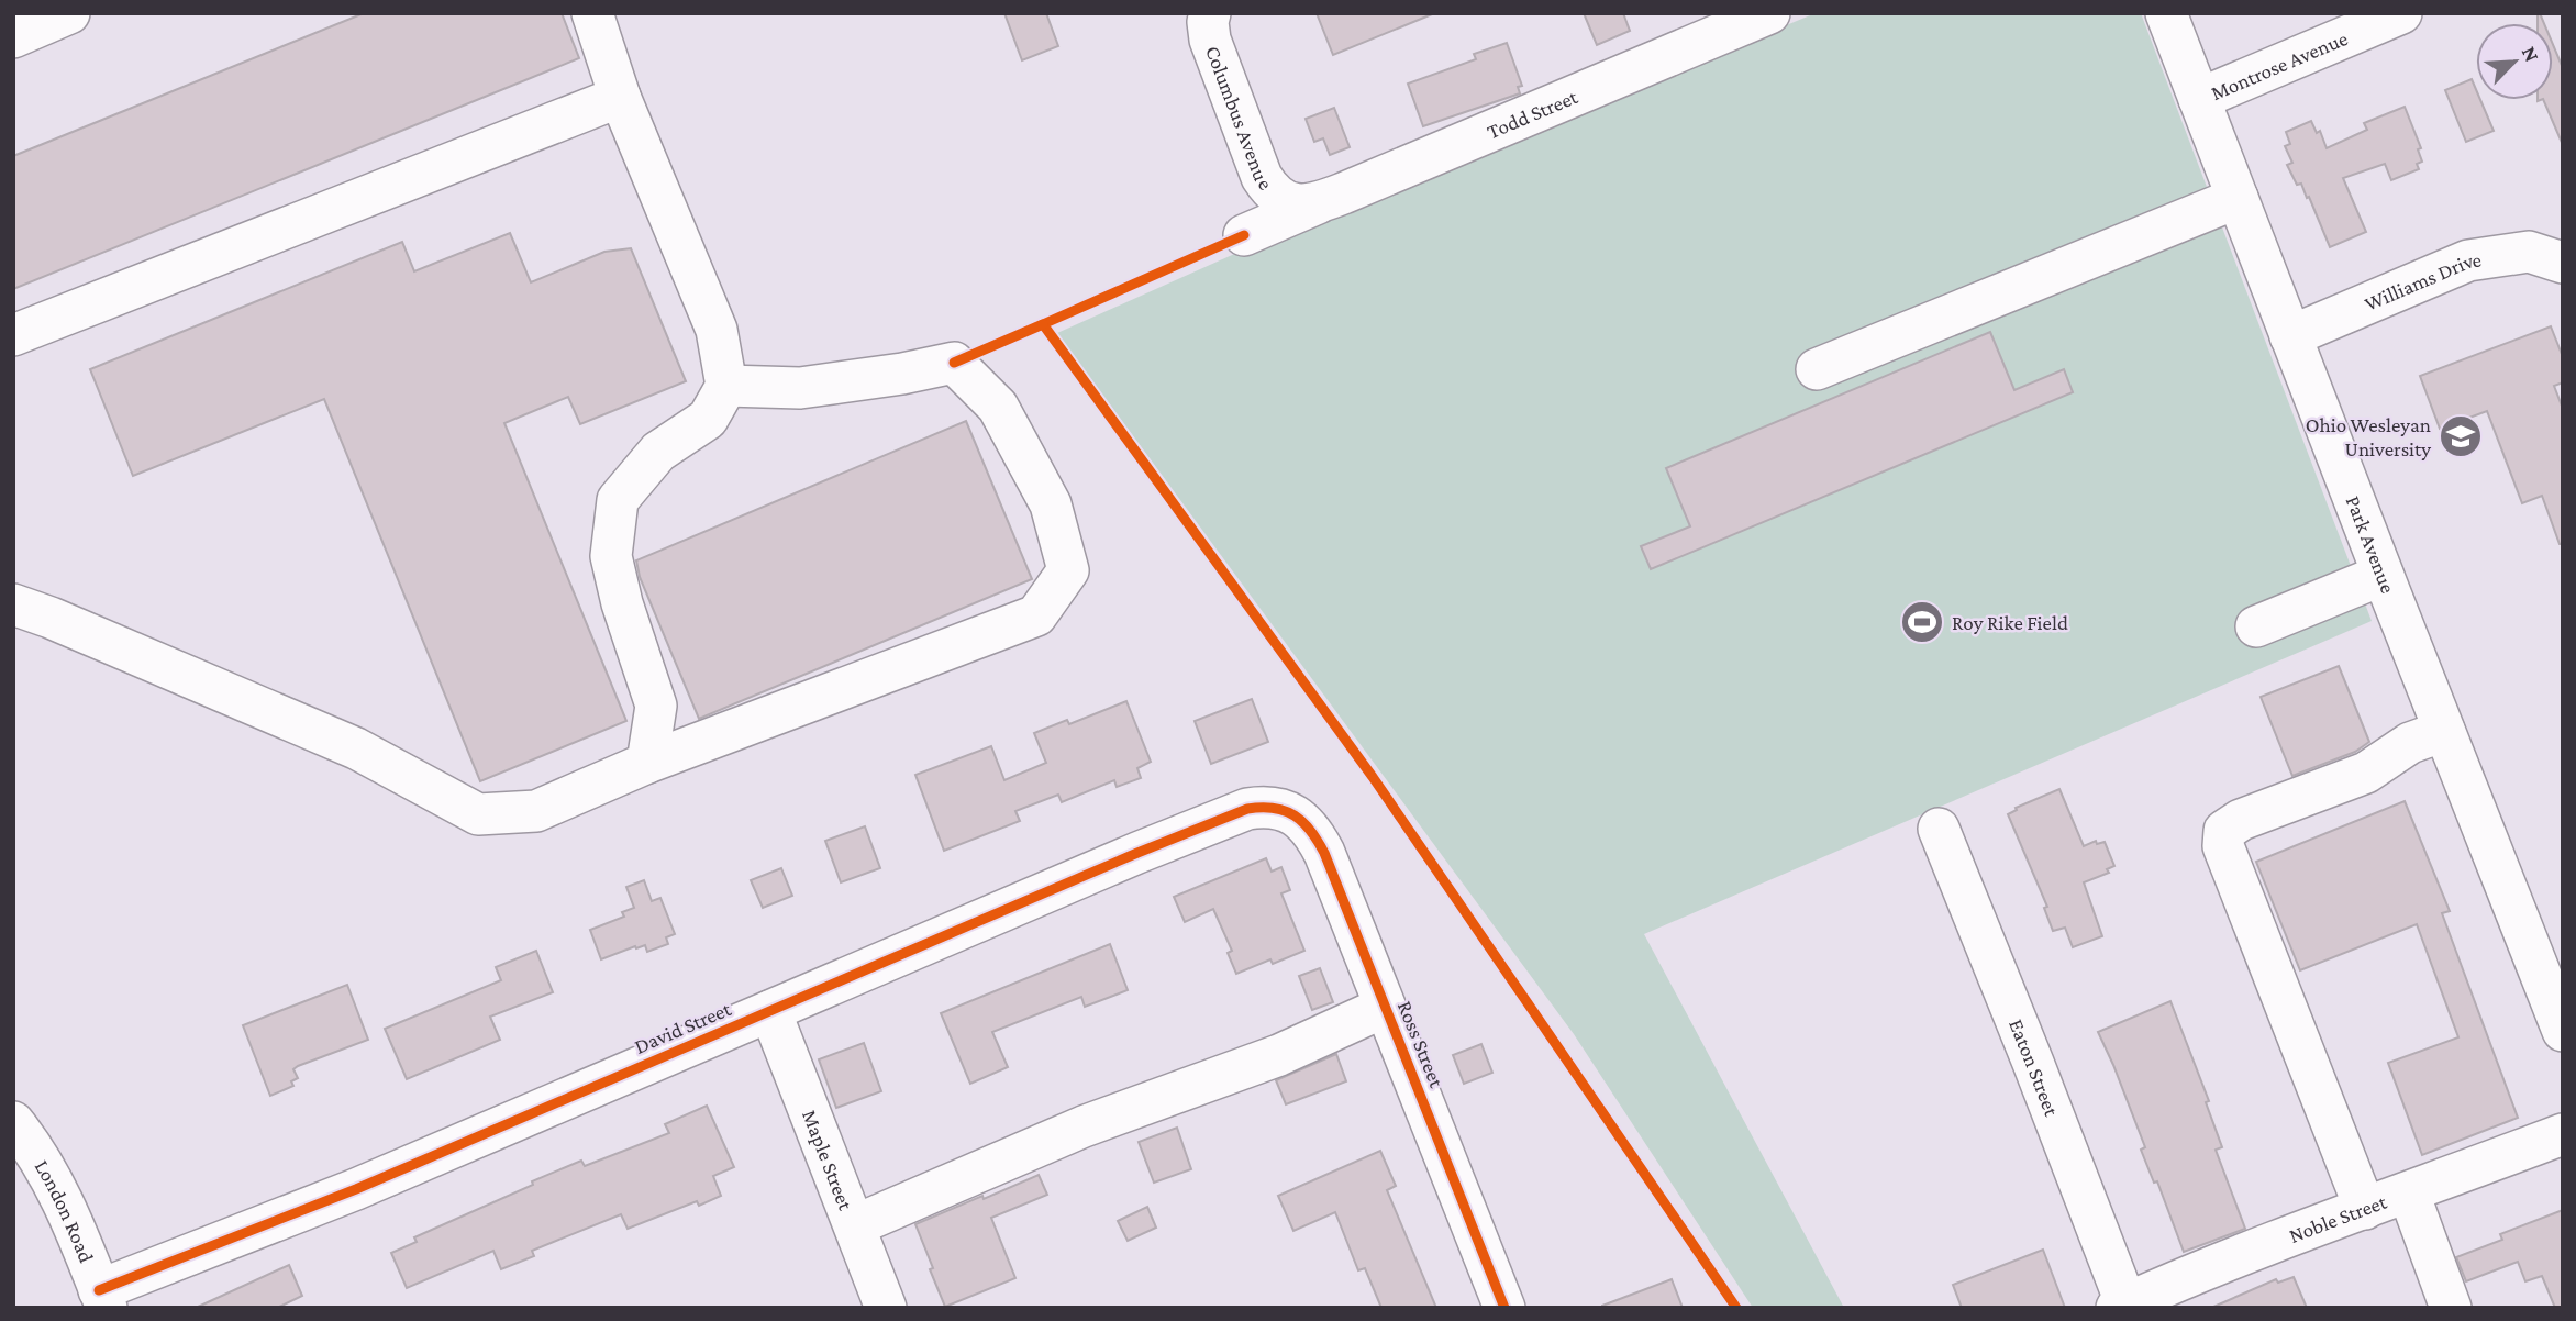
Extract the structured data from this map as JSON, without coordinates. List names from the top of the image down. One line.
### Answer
{"streets":{"street":["Montrose Avenue","Todd Street","Columbus Avenue","Williams Drive","Park Avenue","David Street","Ross Street","Eaton Street","Maple Street","London Road","Noble Street"]},"crossings":[["Montrose Avenue","Park Avenue"],["Todd Street","Columbus Avenue"],["Williams Drive","Park Avenue"],["David Street","Ross Street"],["David Street","Maple Street"],["David Street","London Road"],["Eaton Street","Noble Street"]],"places":{"school or university":["Ohio Wesleyan University"],"sports":["Roy Rike Field"]},"north":"top right"}
